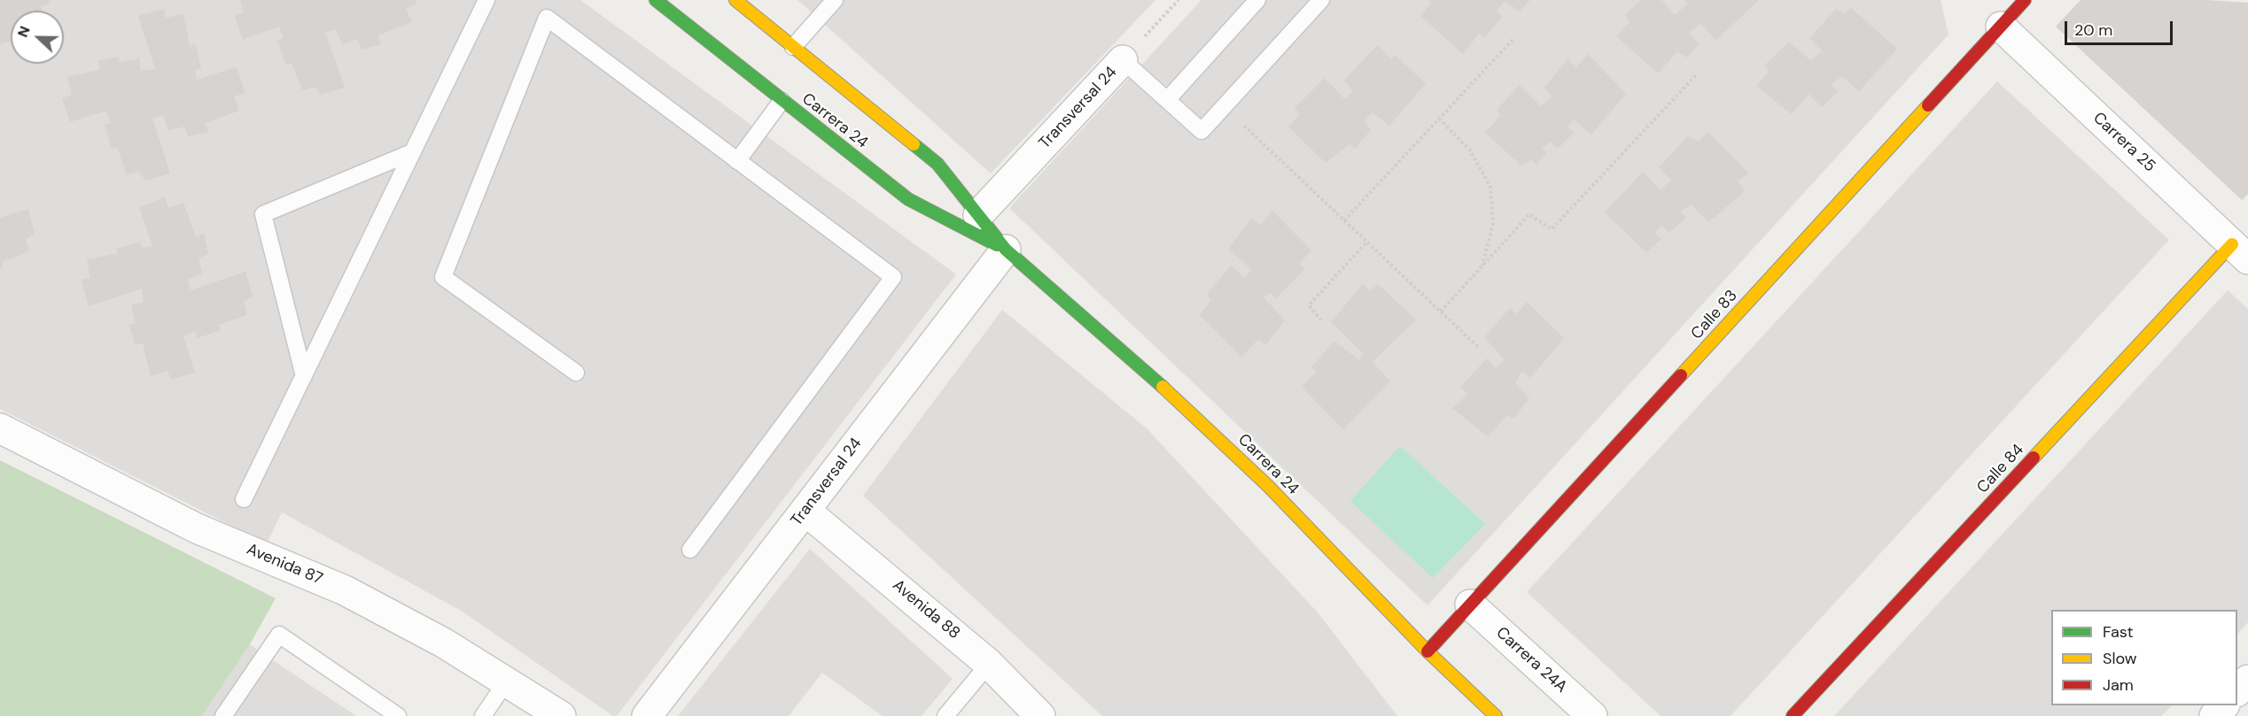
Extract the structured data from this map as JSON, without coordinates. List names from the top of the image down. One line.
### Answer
{"streets":{"street":["Transversal 24","Carrera 24","Carrera 25","Calle 83","Calle 84","Avenida 87","Avenida 88","Carrera 24A"]},"crossings":[["Transversal 24","Carrera 24"],["Transversal 24","Avenida 88"],["Carrera 24","Calle 83"],["Carrera 25","Calle 83"],["Carrera 25","Calle 84"],["Calle 83","Carrera 24A"]],"legend":["Fast","Slow","Jam"],"scale_bar":"20 m","north":"left"}
